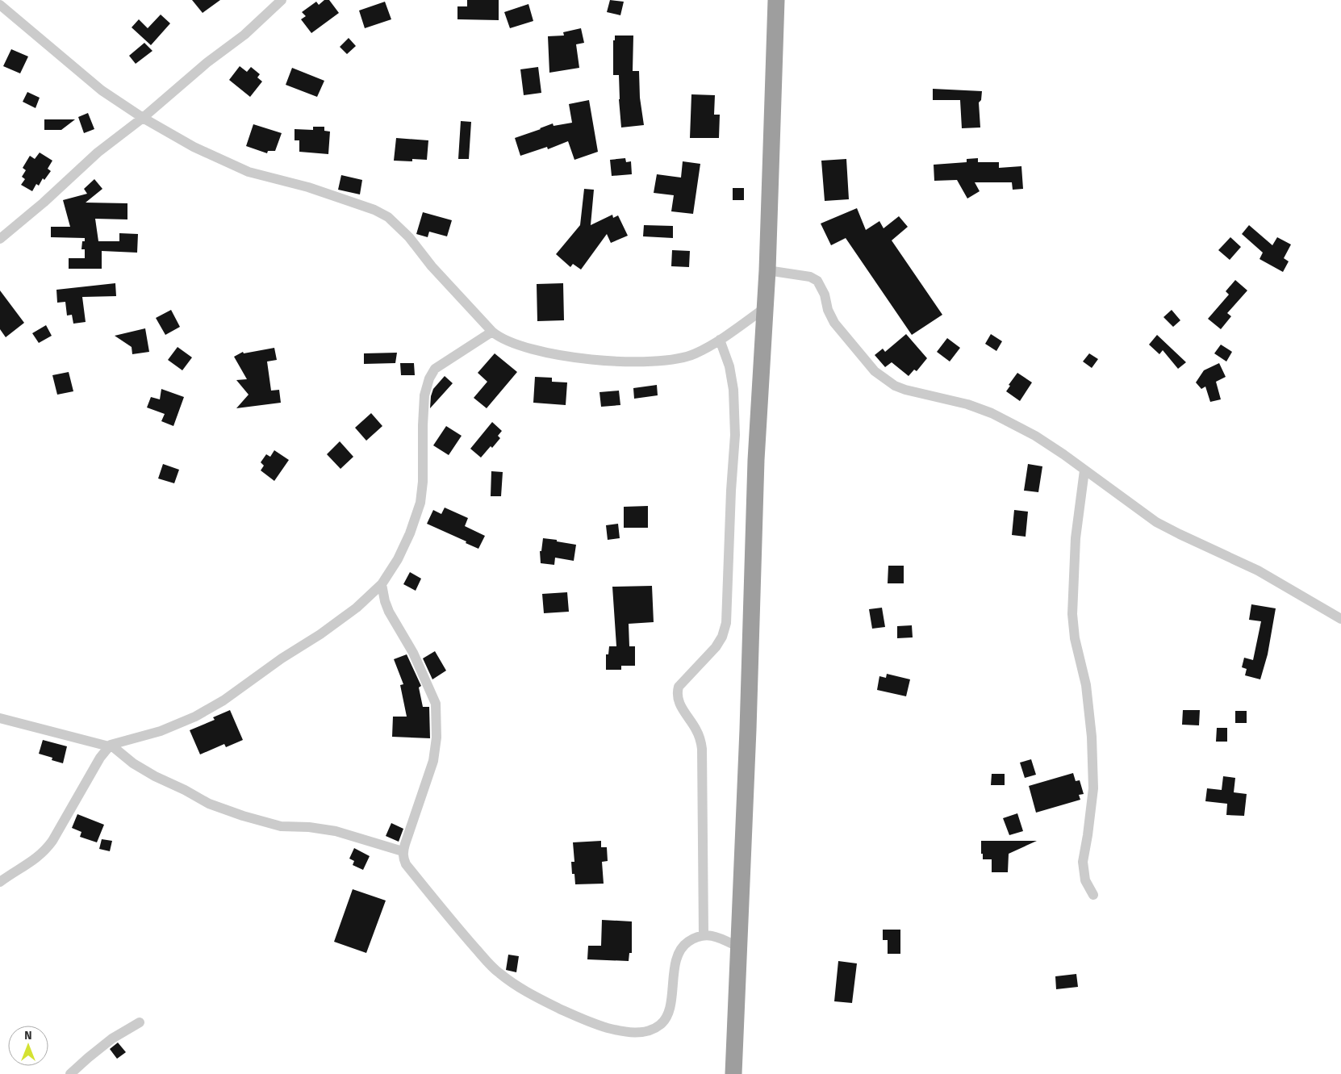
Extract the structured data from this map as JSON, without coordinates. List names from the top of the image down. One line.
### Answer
{"north":"top"}
